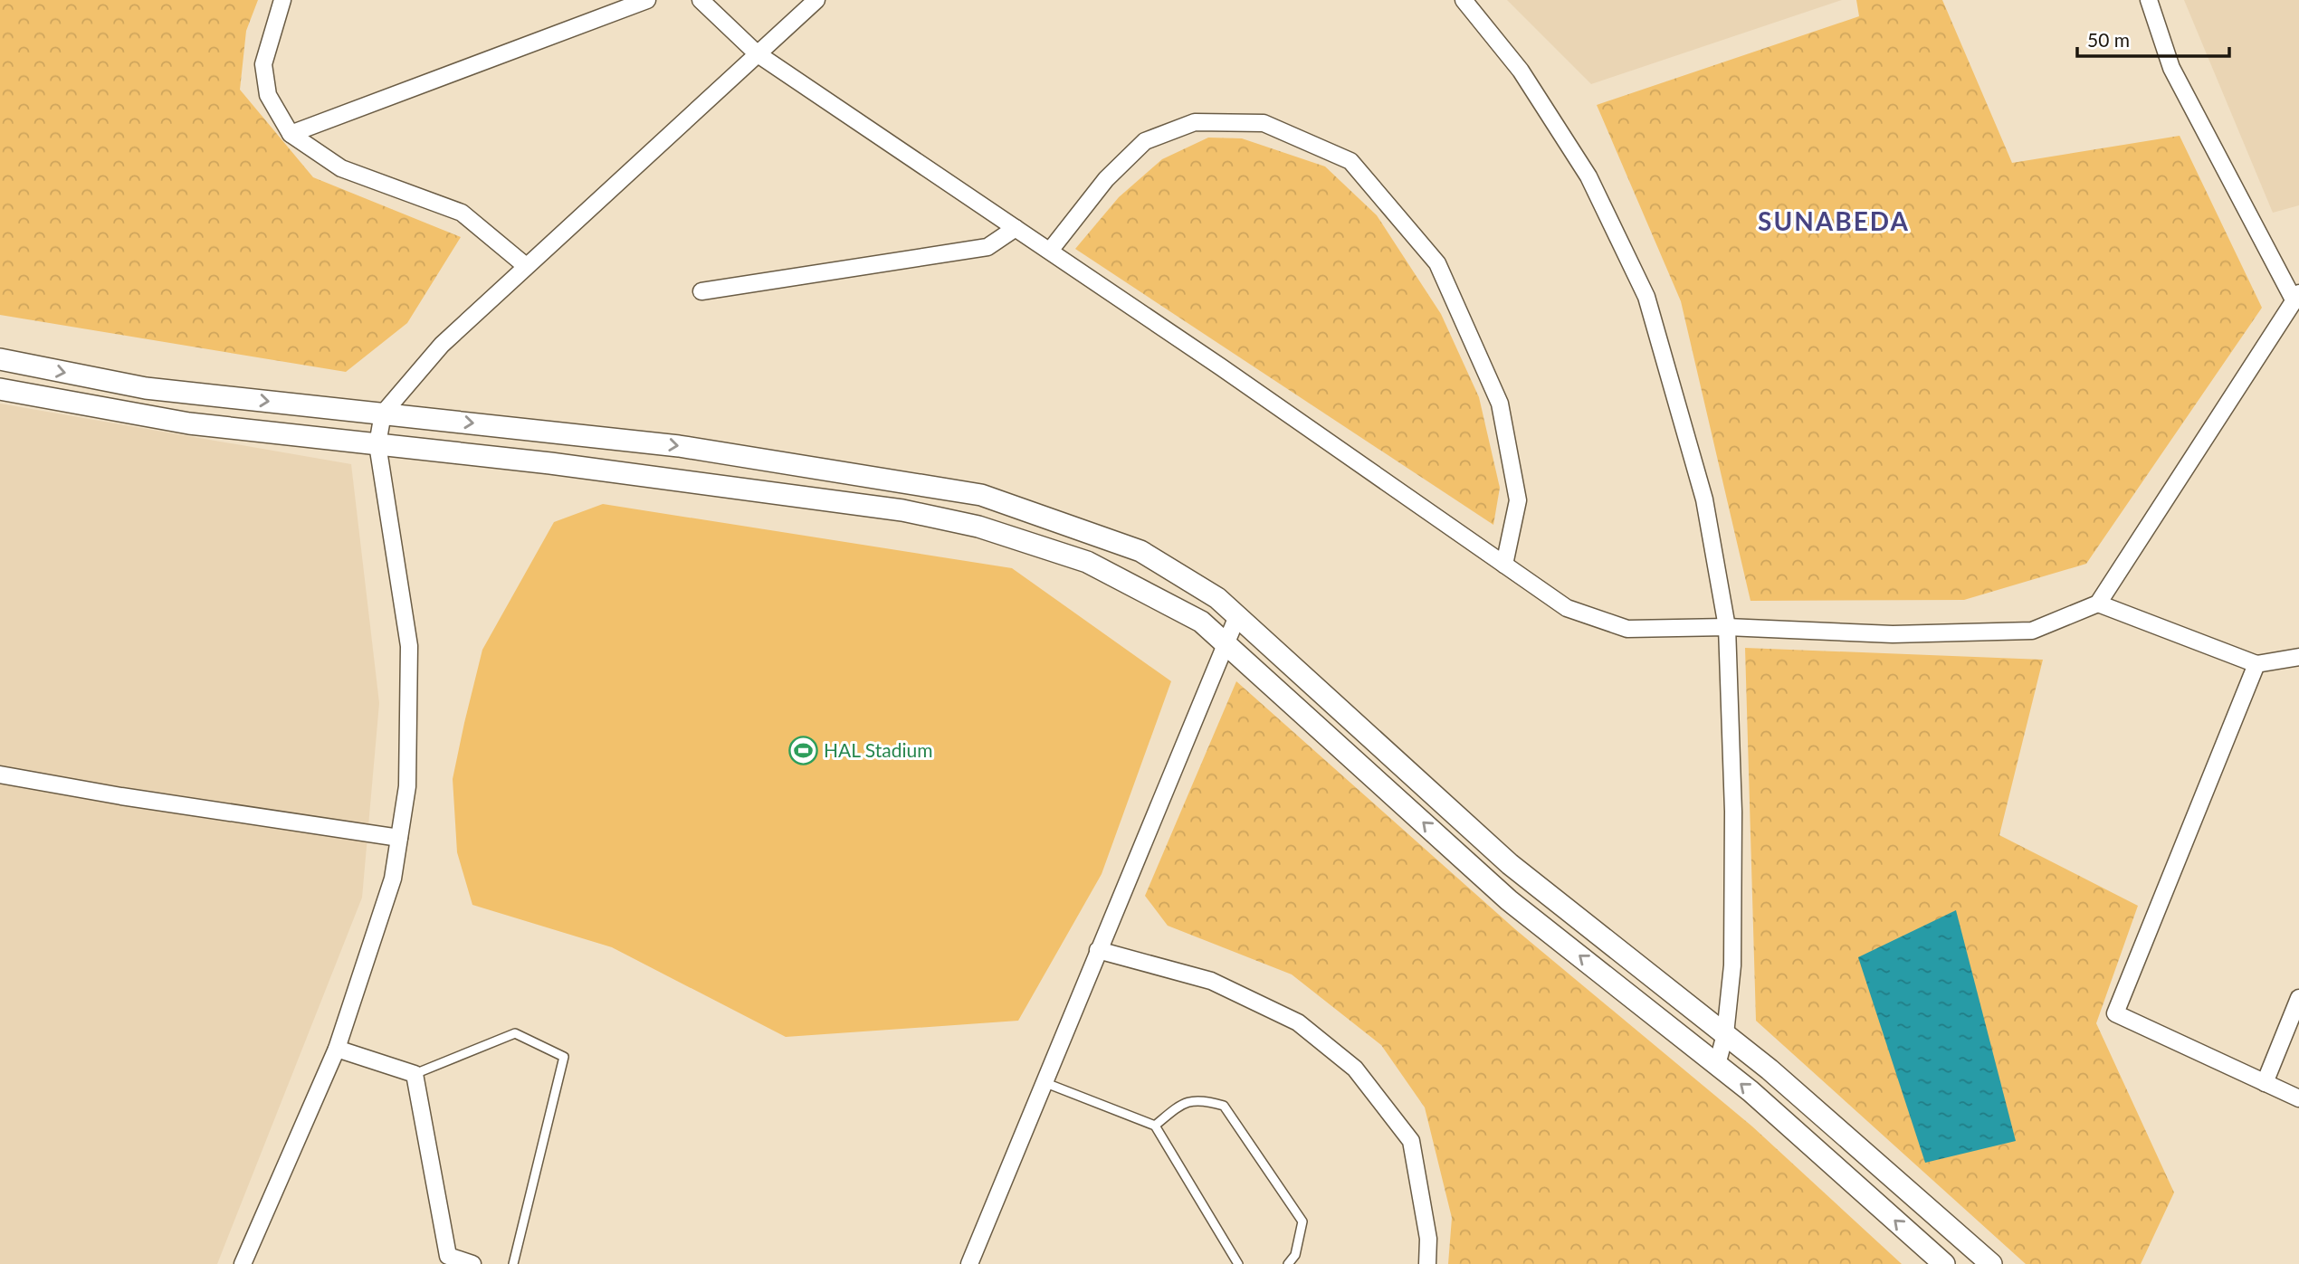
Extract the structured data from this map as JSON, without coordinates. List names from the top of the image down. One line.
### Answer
{"districts":["SUNABEDA"],"places":{"sports":["HAL Stadium"]},"scale_bar":"50 m"}
